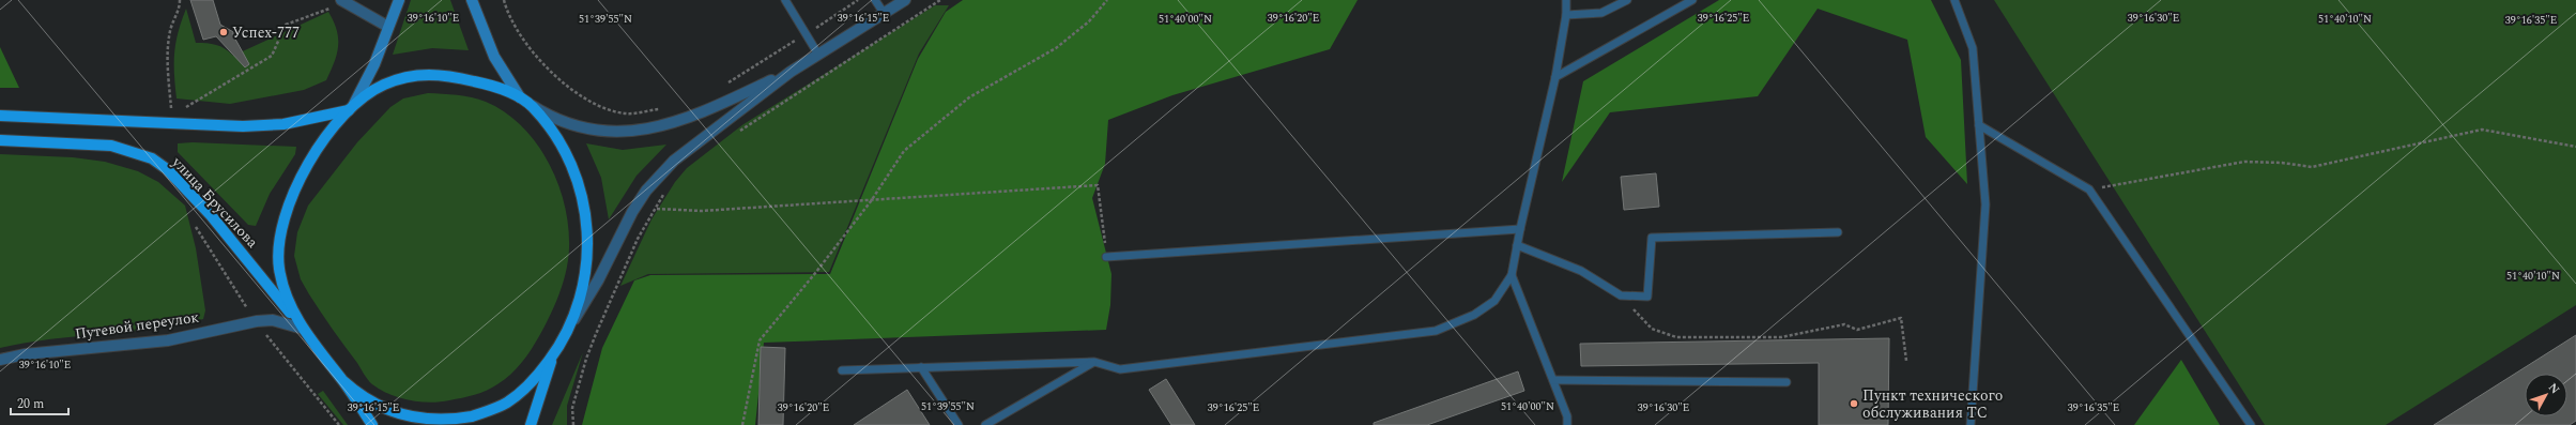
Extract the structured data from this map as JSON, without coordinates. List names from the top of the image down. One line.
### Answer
{"streets":{"main road":["улица Брусилова"],"street":["Путевой переулок"]},"crossings":[["улица Брусилова","Путевой переулок"]],"places":["Успех-777","Пункт технического обслуживания ТС"],"scale_bar":"20 m","north":"top right","coordinates":["39°16'10\"E","39°16'15\"E","39°16'20\"E","39°16'25\"E","39°16'30\"E","51°39'55\"N","51°40'00\"N","51°40'10\"N","39°16'35\"E"]}
